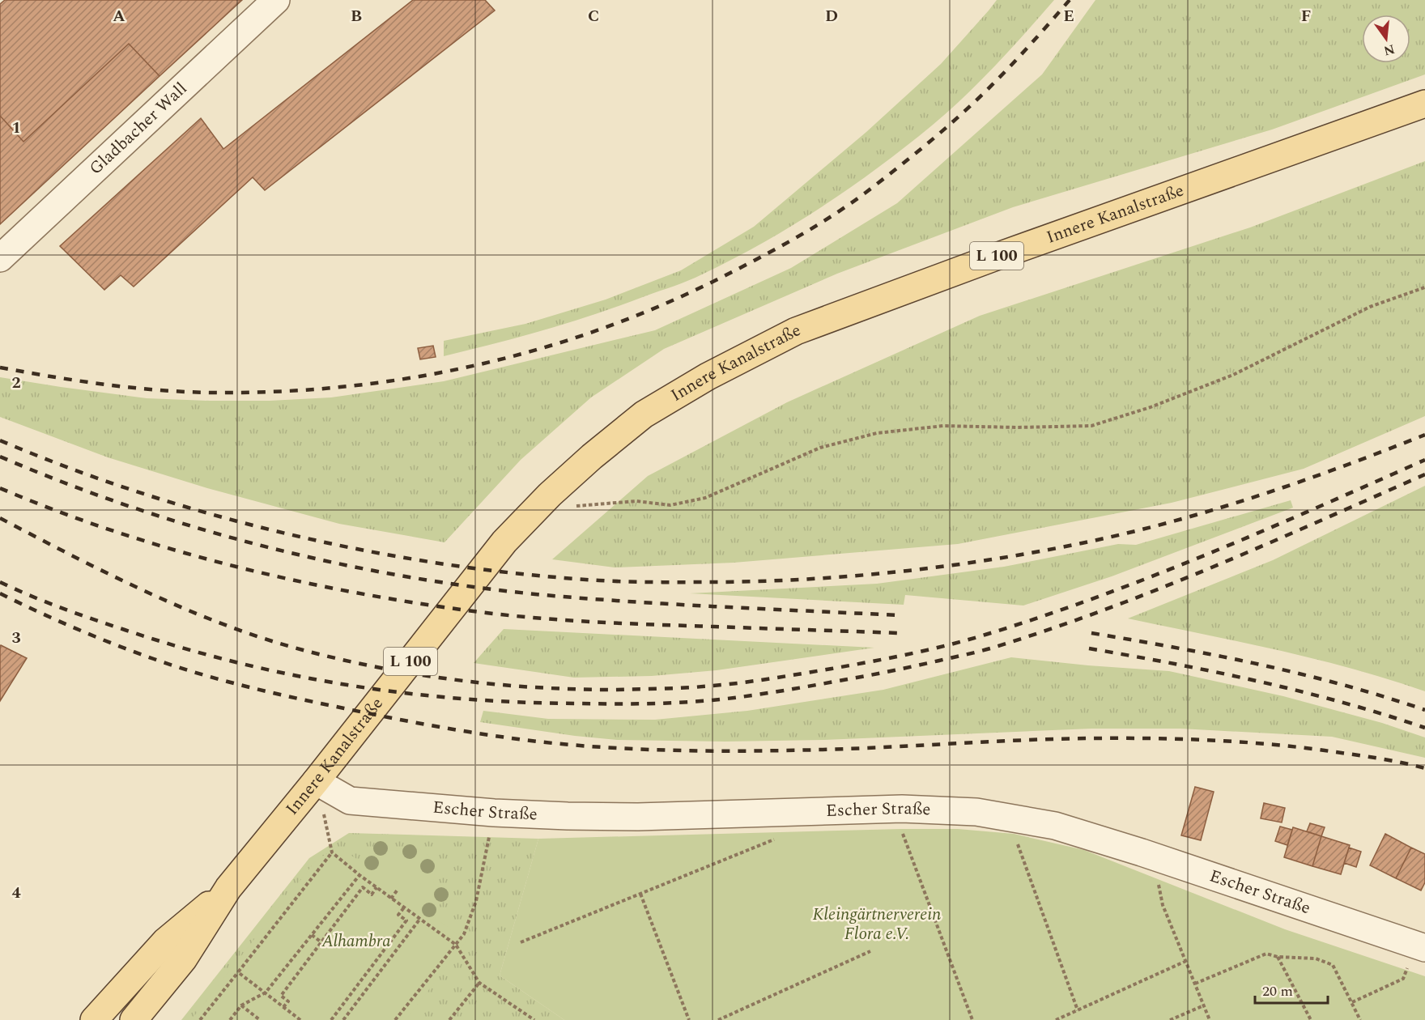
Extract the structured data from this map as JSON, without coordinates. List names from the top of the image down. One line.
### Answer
{"streets":{"main road":["Innere Kanalstraße","L 100"],"street":["Gladbacher Wall","Escher Straße"]},"crossings":[["Innere Kanalstraße","Escher Straße"]],"parks":["Kleingärtnerverein Flora e.V.","Alhambra"],"scale_bar":"20 m","north":"bottom","grid":{"columns":["A","B","C","D","E","F"],"rows":["1","2","3","4"]}}
